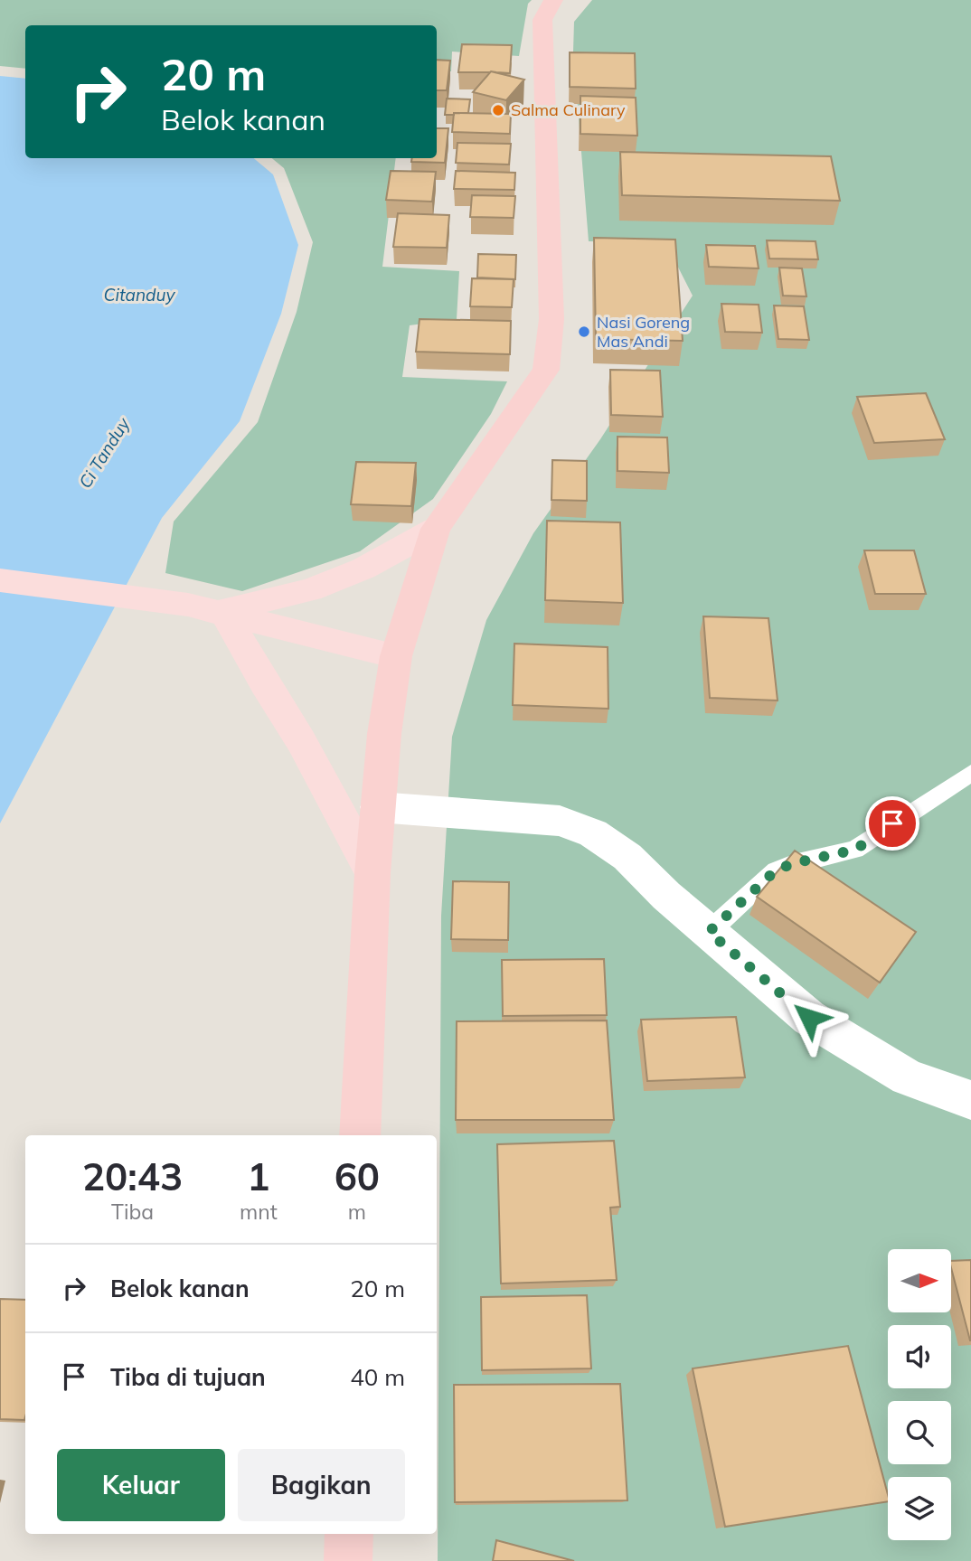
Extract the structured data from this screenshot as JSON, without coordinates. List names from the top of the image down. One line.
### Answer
{"water":["Citanduy","Ci Tanduy"],"places":["Salma Culinary","Nasi Goreng Mas Andi"],"north":"right","page":{"turn":["20 m","Belok kanan"],"eta":["20:43","Tiba","1","mnt","60","m"],"list":[{"name":"Belok kanan","value":"20 m"},{"name":"Tiba di tujuan","value":"40 m"}],"buttons":["Keluar","Bagikan"]}}
